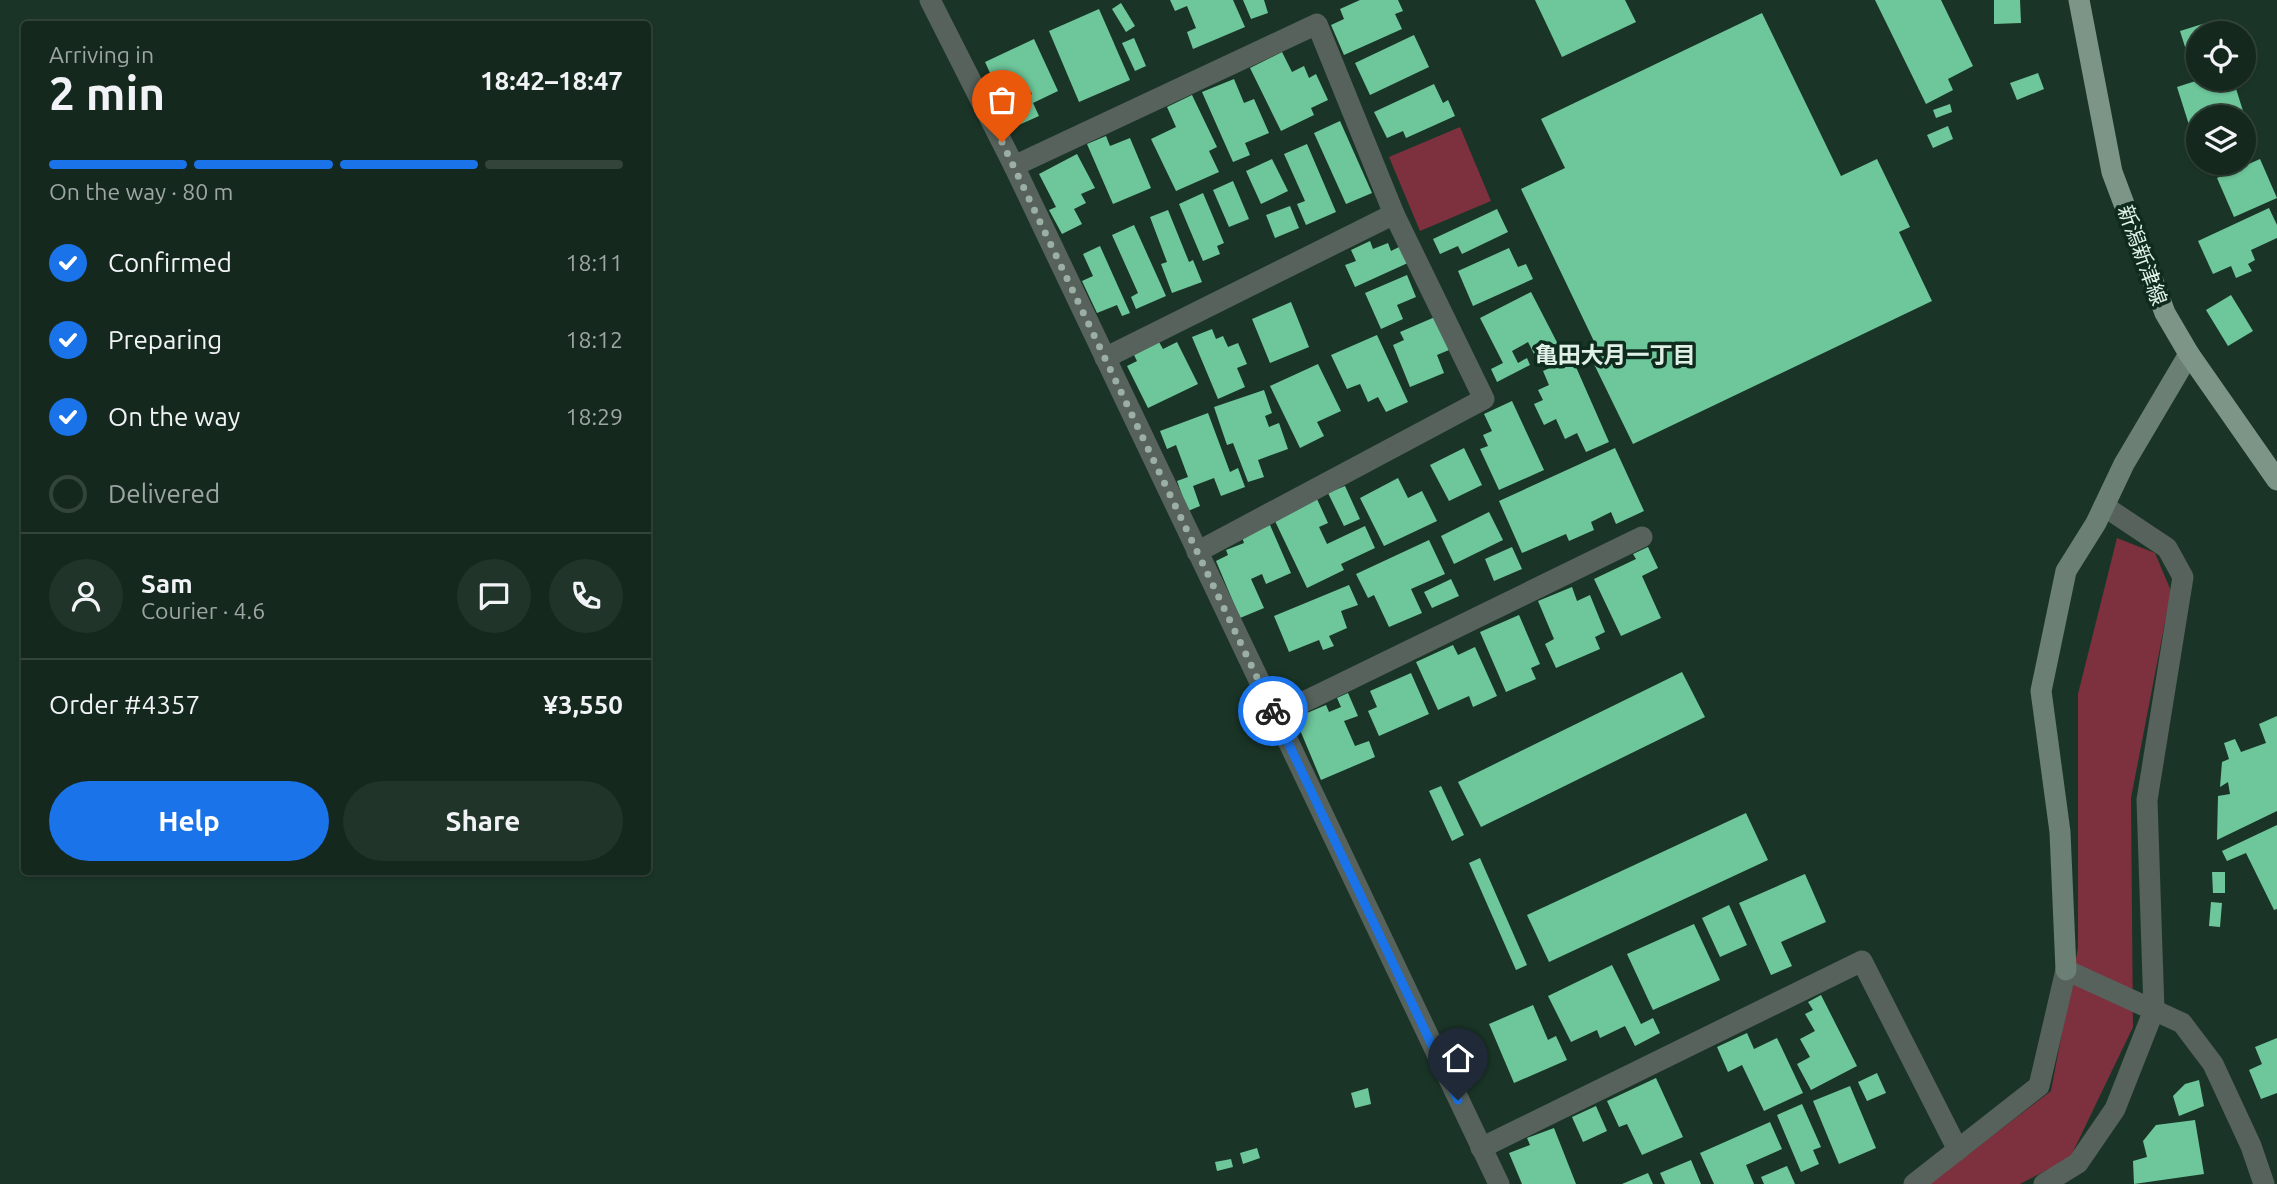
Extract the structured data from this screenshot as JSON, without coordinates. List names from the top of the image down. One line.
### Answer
{"streets":{"main road":["新潟新津線"]},"districts":["亀田大月一丁目"],"page":{"heading":["2 min","Arriving in","18:42–18:47"],"panel":["Sam","Courier · 4.6","Order #4357","¥3,550"],"bar":"On the way · 80 m","list":[["Confirmed","18:11"],["Preparing","18:12"],["On the way","18:29"],"Delivered"],"buttons":["Help","Share"]}}
